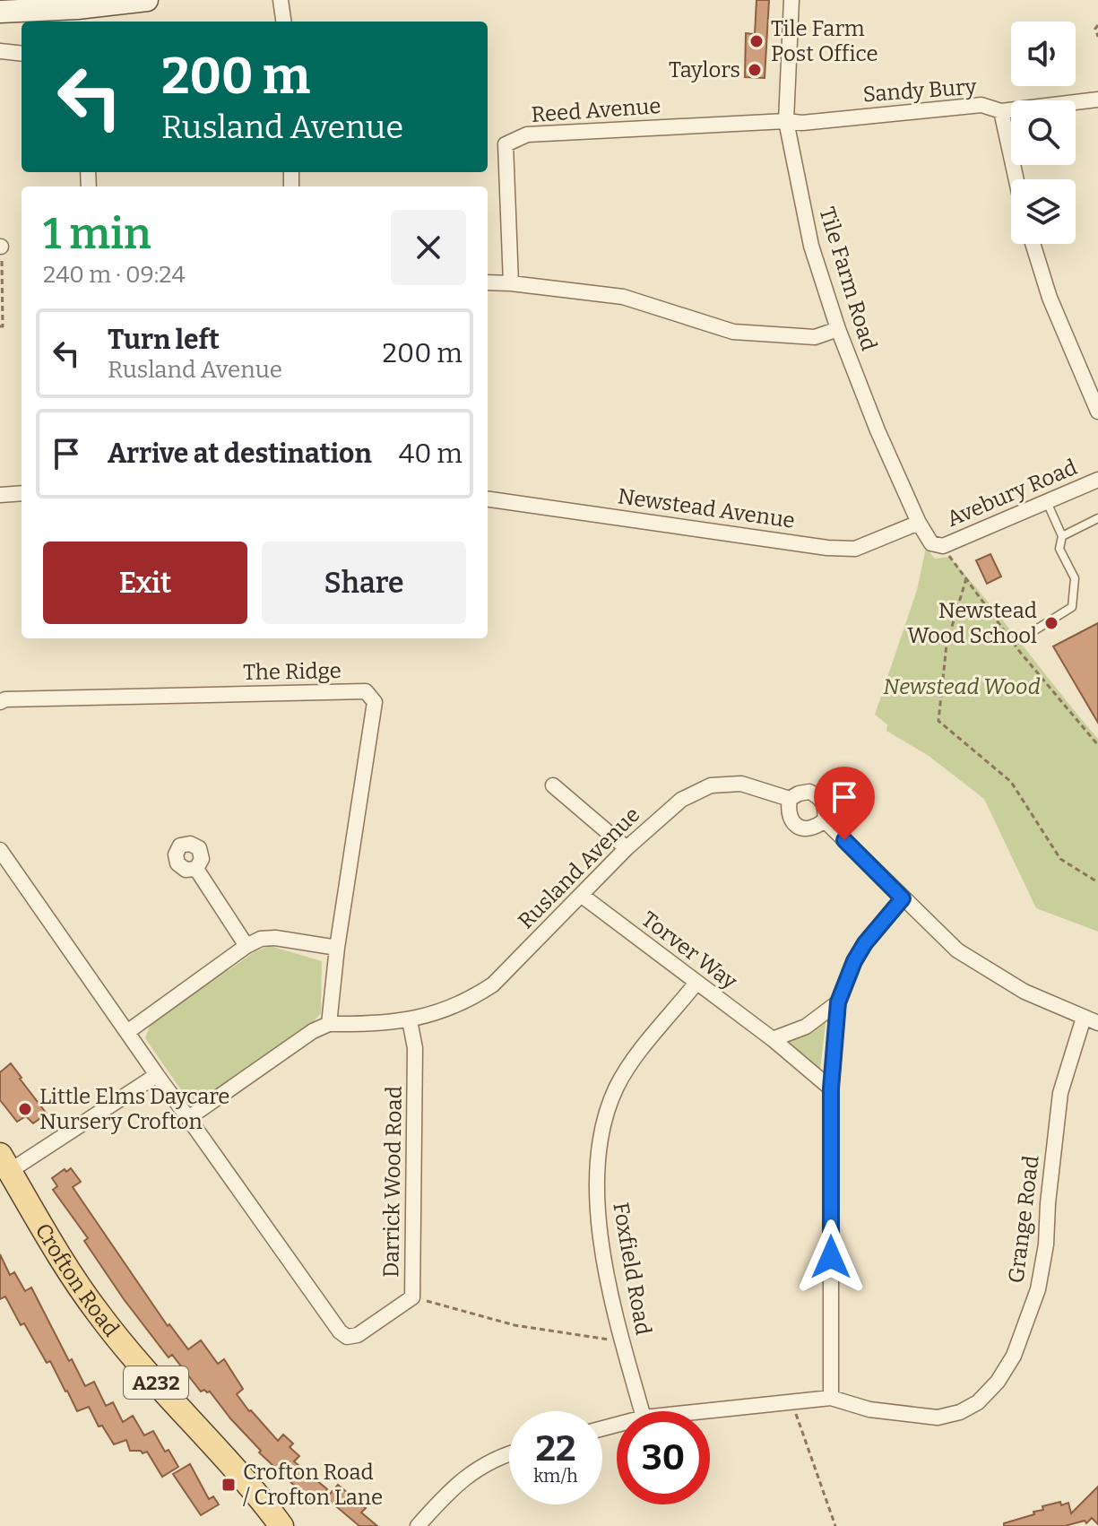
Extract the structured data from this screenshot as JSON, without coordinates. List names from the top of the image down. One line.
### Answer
{"streets":{"main road":["Crofton Road","A232"],"street":["Sandy Bury","Reed Avenue","Tile Farm Road","Avebury Road","Newstead Avenue","The Ridge","Rusland Avenue","Torver Way","Darrick Wood Road","Grange Road","Foxfield Road"]},"crossings":[["Sandy Bury","Reed Avenue"],["Sandy Bury","Tile Farm Road"],["Reed Avenue","Tile Farm Road"],["Tile Farm Road","Avebury Road"],["Tile Farm Road","Newstead Avenue"],["Rusland Avenue","Torver Way"],["Rusland Avenue","Darrick Wood Road"],["Rusland Avenue","Grange Road"],["Torver Way","Foxfield Road"]],"parks":["Newstead Wood"],"places":{"other":["Tile Farm Post Office","Taylors","Newstead Wood School","Little Elms Daycare Nursery Crofton"],"transit":["Crofton Road / Crofton Lane"]},"page":{"turn":["200 m","Rusland Avenue"],"heading":["1 min","240 m · 09:24"],"list":[{"name":"Turn left","note":"Rusland Avenue","value":"200 m"},{"name":"Arrive at destination","value":"40 m"}],"buttons":["Exit","Share"],"speed":"22 km/h","limit":"30"}}
